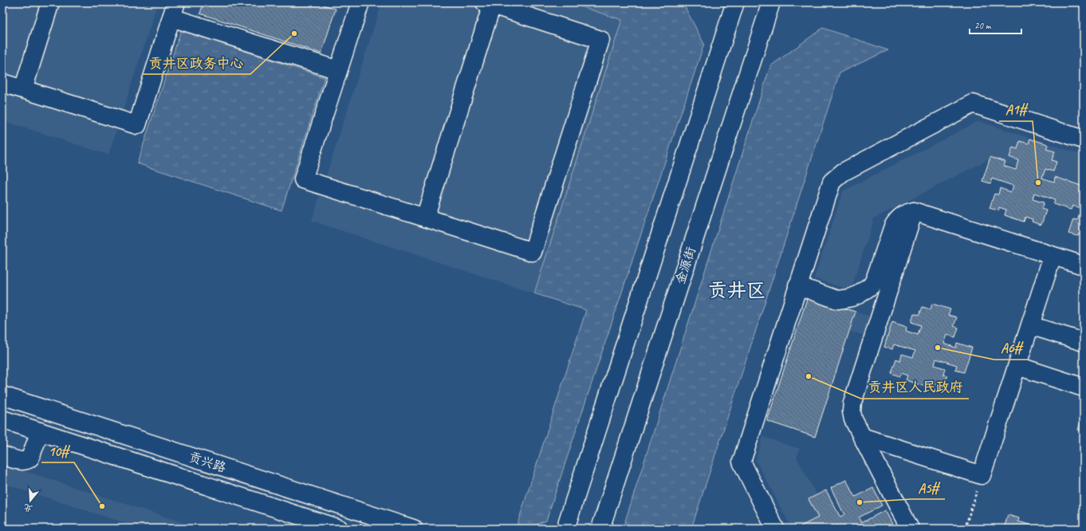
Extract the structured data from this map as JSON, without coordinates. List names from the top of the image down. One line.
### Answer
{"streets":{"main road":["金源街","贡兴路"]},"districts":["贡井区"],"places":["贡井区政务中心","A1#","A6#","贡井区人民政府","A5#","10#"],"scale_bar":"20 m","north":"bottom"}
